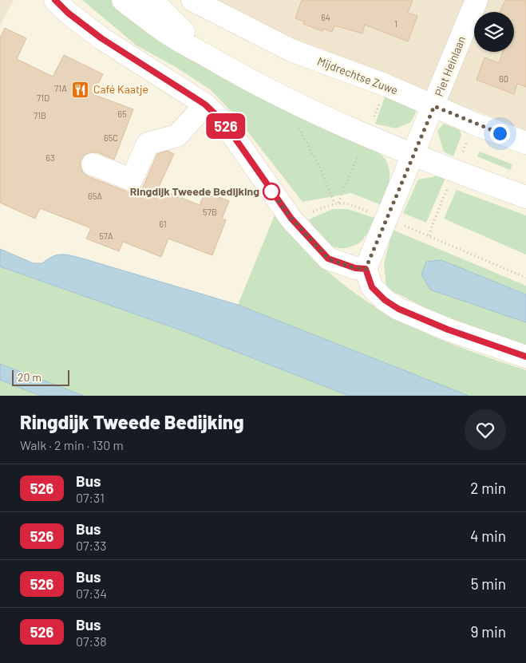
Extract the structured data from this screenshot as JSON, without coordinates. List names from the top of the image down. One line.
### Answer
{"streets":{"street":["Piet Heinlaan","Mijdrechtse Zuwe"]},"crossings":[["Piet Heinlaan","Mijdrechtse Zuwe"]],"places":{"restaurant":["Café Kaatje"],"other":["Ringdijk Tweede Bedijking"]},"lines":["bus line 526"],"house_numbers":["64","1","60","71A","71D","65","71B","65C","63","65A","57B","61","57A"],"scale_bar":"20 m","page":{"on_map":"526","scale":"20 m","heading":["Ringdijk Tweede Bedijking","Walk · 2 min · 130 m"],"list":[{"mark":"526","name":"Bus","note":"07:31","value":"2 min"},{"mark":"526","name":"Bus","note":"07:33","value":"4 min"},{"mark":"526","name":"Bus","note":"07:34","value":"5 min"},{"mark":"526","name":"Bus","note":"07:38","value":"9 min"}]}}
